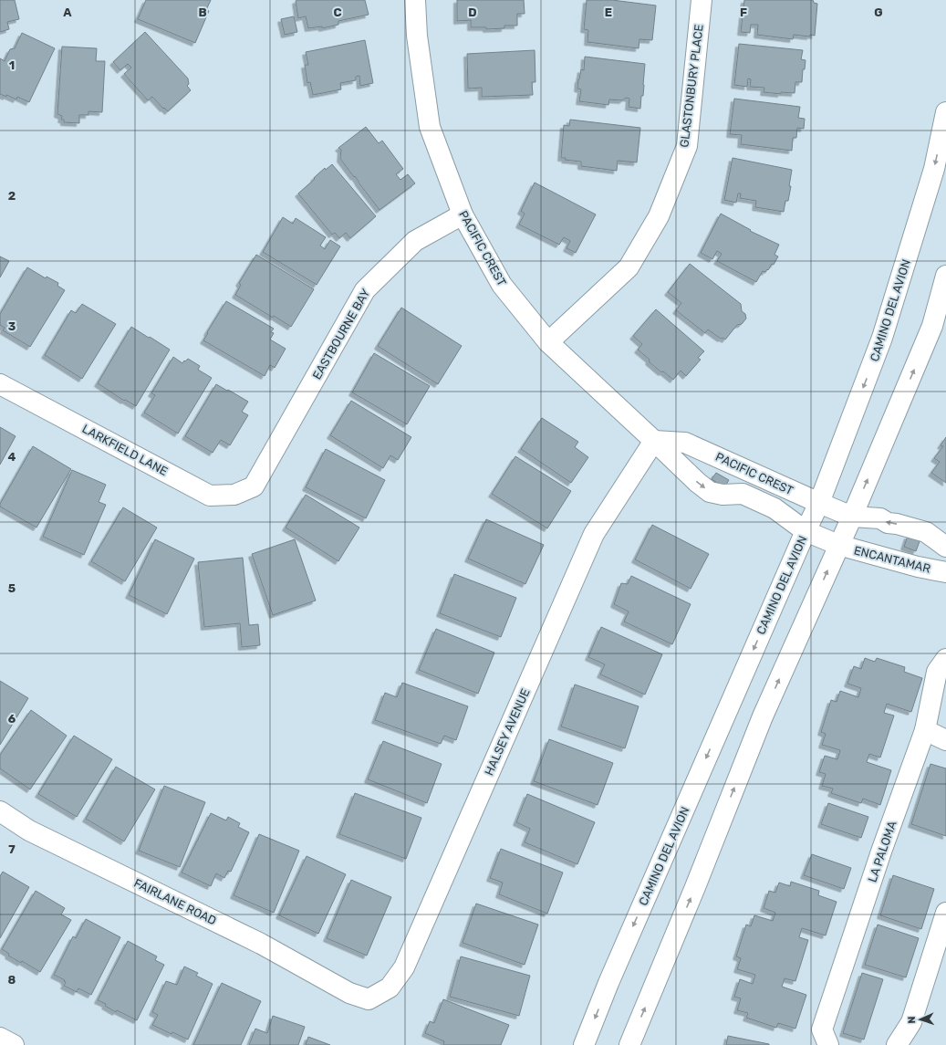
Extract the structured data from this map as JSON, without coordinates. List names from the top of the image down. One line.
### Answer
{"streets":{"street":["GLASTONBURY PLACE","PACIFIC CREST","CAMINO DEL AVION","EASTBOURNE BAY","LARKFIELD LANE","ENCANTAMAR","HALSEY AVENUE","LA PALOMA","FAIRLANE ROAD"]},"crossings":[["GLASTONBURY PLACE","PACIFIC CREST"],["PACIFIC CREST","CAMINO DEL AVION"],["PACIFIC CREST","EASTBOURNE BAY"],["PACIFIC CREST","ENCANTAMAR"],["PACIFIC CREST","HALSEY AVENUE"],["EASTBOURNE BAY","LARKFIELD LANE"],["HALSEY AVENUE","FAIRLANE ROAD"]],"north":"left","grid":{"columns":["A","B","C","D","E","F","G"],"rows":["1","2","3","4","5","6","7","8"]}}
